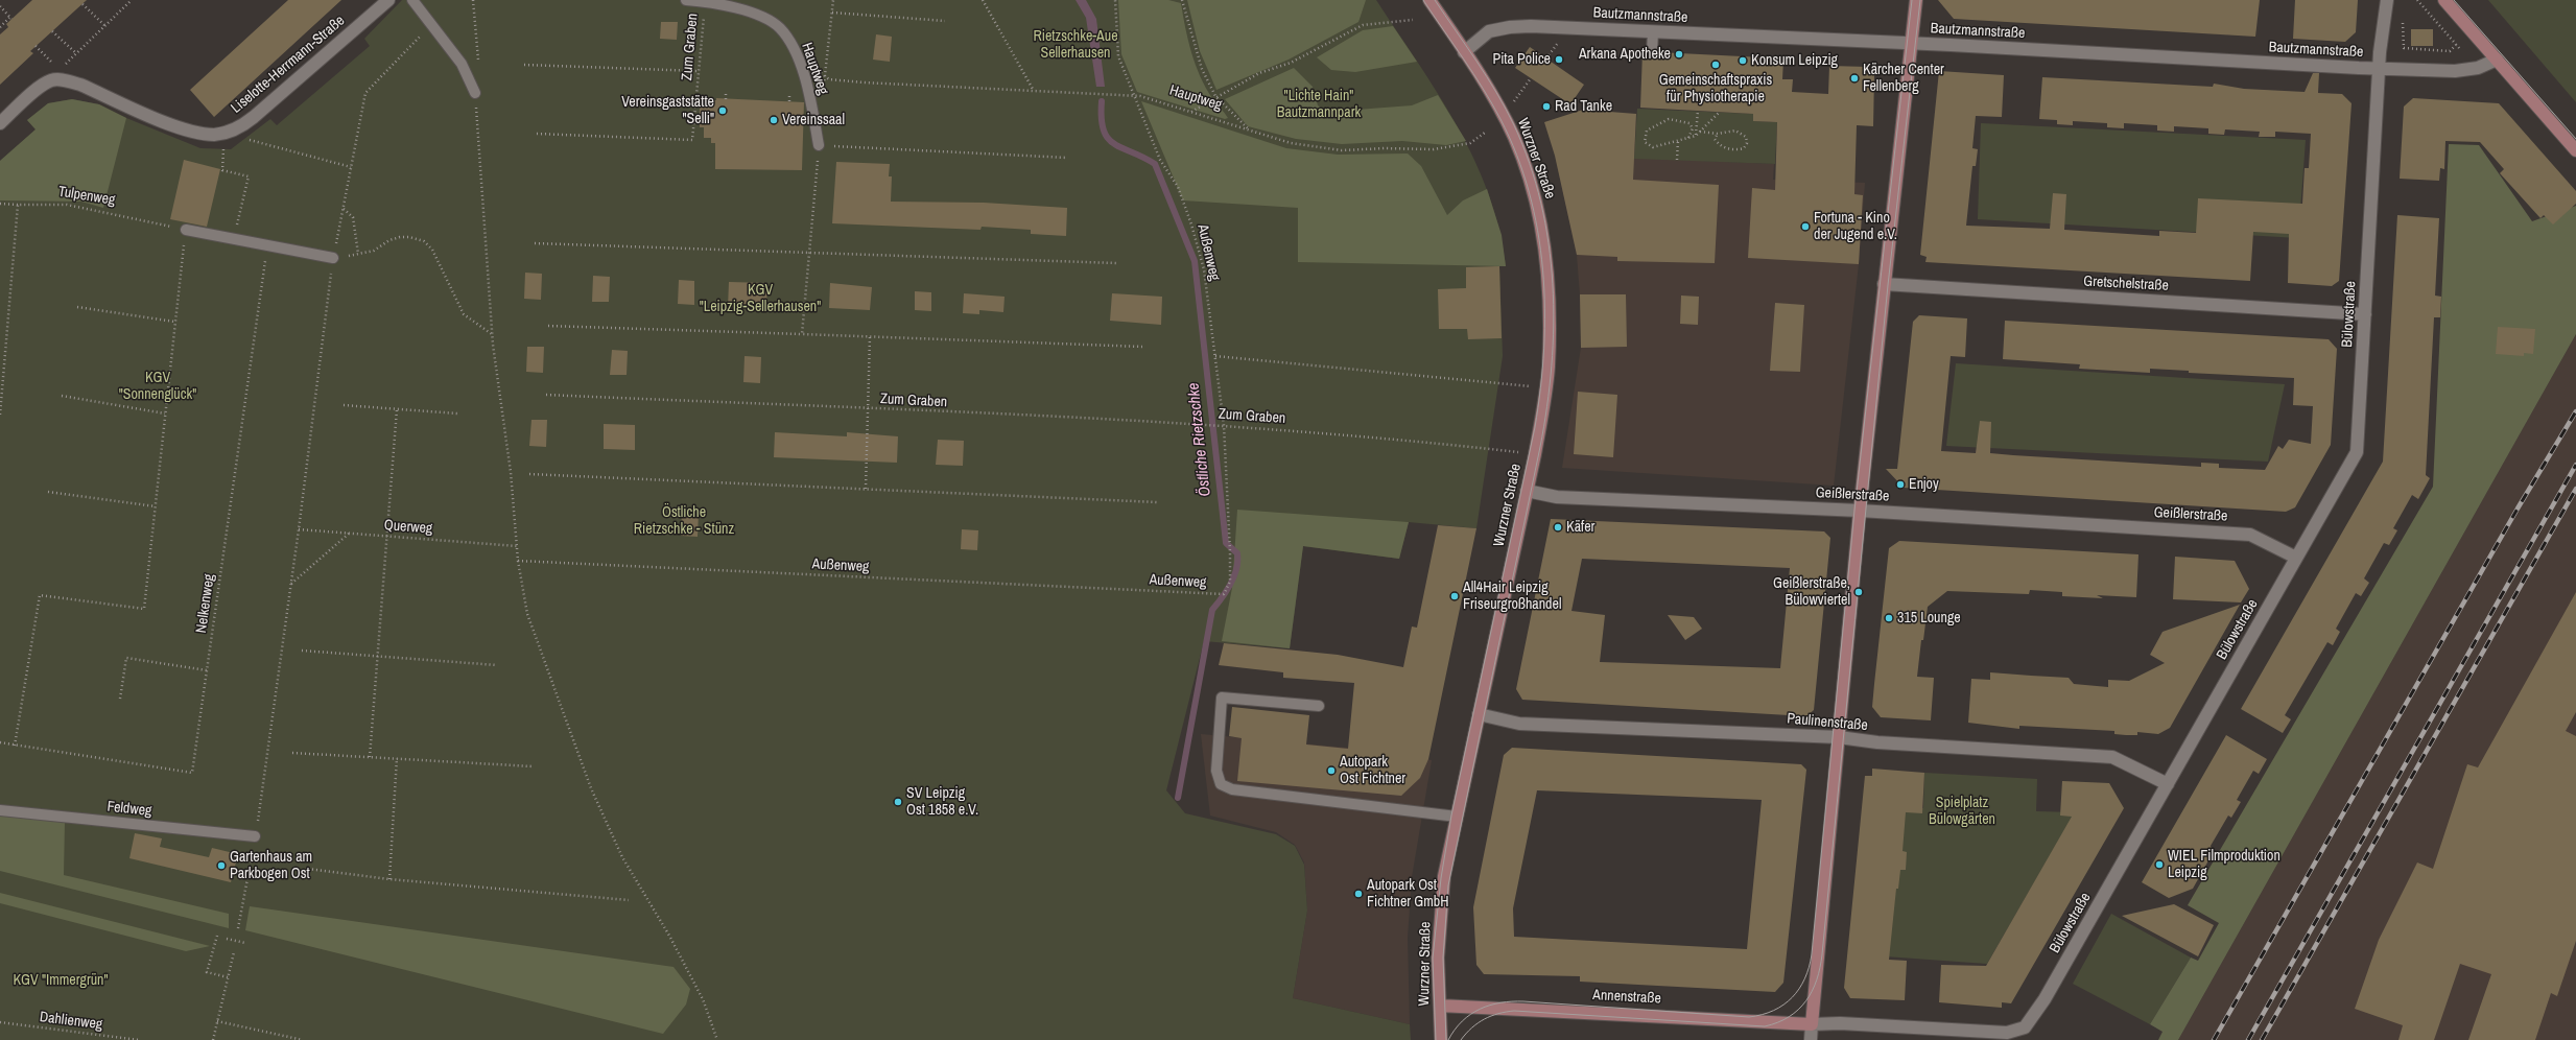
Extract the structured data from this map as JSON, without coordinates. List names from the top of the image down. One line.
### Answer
{"streets":{"main road":["Wurzner Straße","Annenstraße"],"street":["Bautzmannstraße","Liselotte-Herrmann-Straße","Gretschelstraße","Bülowstraße","Geißlerstraße","Paulinenstraße"],"lane":["Hauptweg","Feldweg"],"path":["Zum Graben","Tulpenweg","Außenweg","Querweg","Nelkenweg","Dahlienweg"]},"crossings":[["Bautzmannstraße","Wurzner Straße"],["Bautzmannstraße","Bülowstraße"],["Zum Graben","Hauptweg"],["Zum Graben","Wurzner Straße"],["Zum Graben","Außenweg"],["Hauptweg","Außenweg"],["Wurzner Straße","Geißlerstraße"],["Wurzner Straße","Paulinenstraße"],["Wurzner Straße","Annenstraße"],["Gretschelstraße","Bülowstraße"],["Bülowstraße","Geißlerstraße"],["Bülowstraße","Paulinenstraße"],["Bülowstraße","Annenstraße"]],"water":["Östliche Rietzschke"],"parks":["Rietzschke-Aue Sellerhausen","\"Lichte Hain\" Bautzmannpark","KGV \"Leipzig-Sellerhausen\"","KGV \"Sonnenglück\"","Östliche Rietzschke - Stünz","Spielplatz Bülowgärten","KGV \"Immergrün\""],"places":["Arkana Apotheke","Pita Police","Konsum Leipzig","Gemeinschaftspraxis für Physiotherapie","Kärcher Center Fellenberg","Rad Tanke","Vereinsgaststätte \"Selli\"","Vereinssaal","Fortuna - Kino der Jugend e.V.","Enjoy","Käfer","Geißlerstraße, Bülowviertel","All4Hair Leipzig Friseurgroßhandel","315 Lounge","Autopark Ost Fichtner","SV Leipzig Ost 1858 e.V.","WIEL Filmproduktion Leipzig","Gartenhaus am Parkbogen Ost","Autopark Ost Fichtner GmbH"]}
